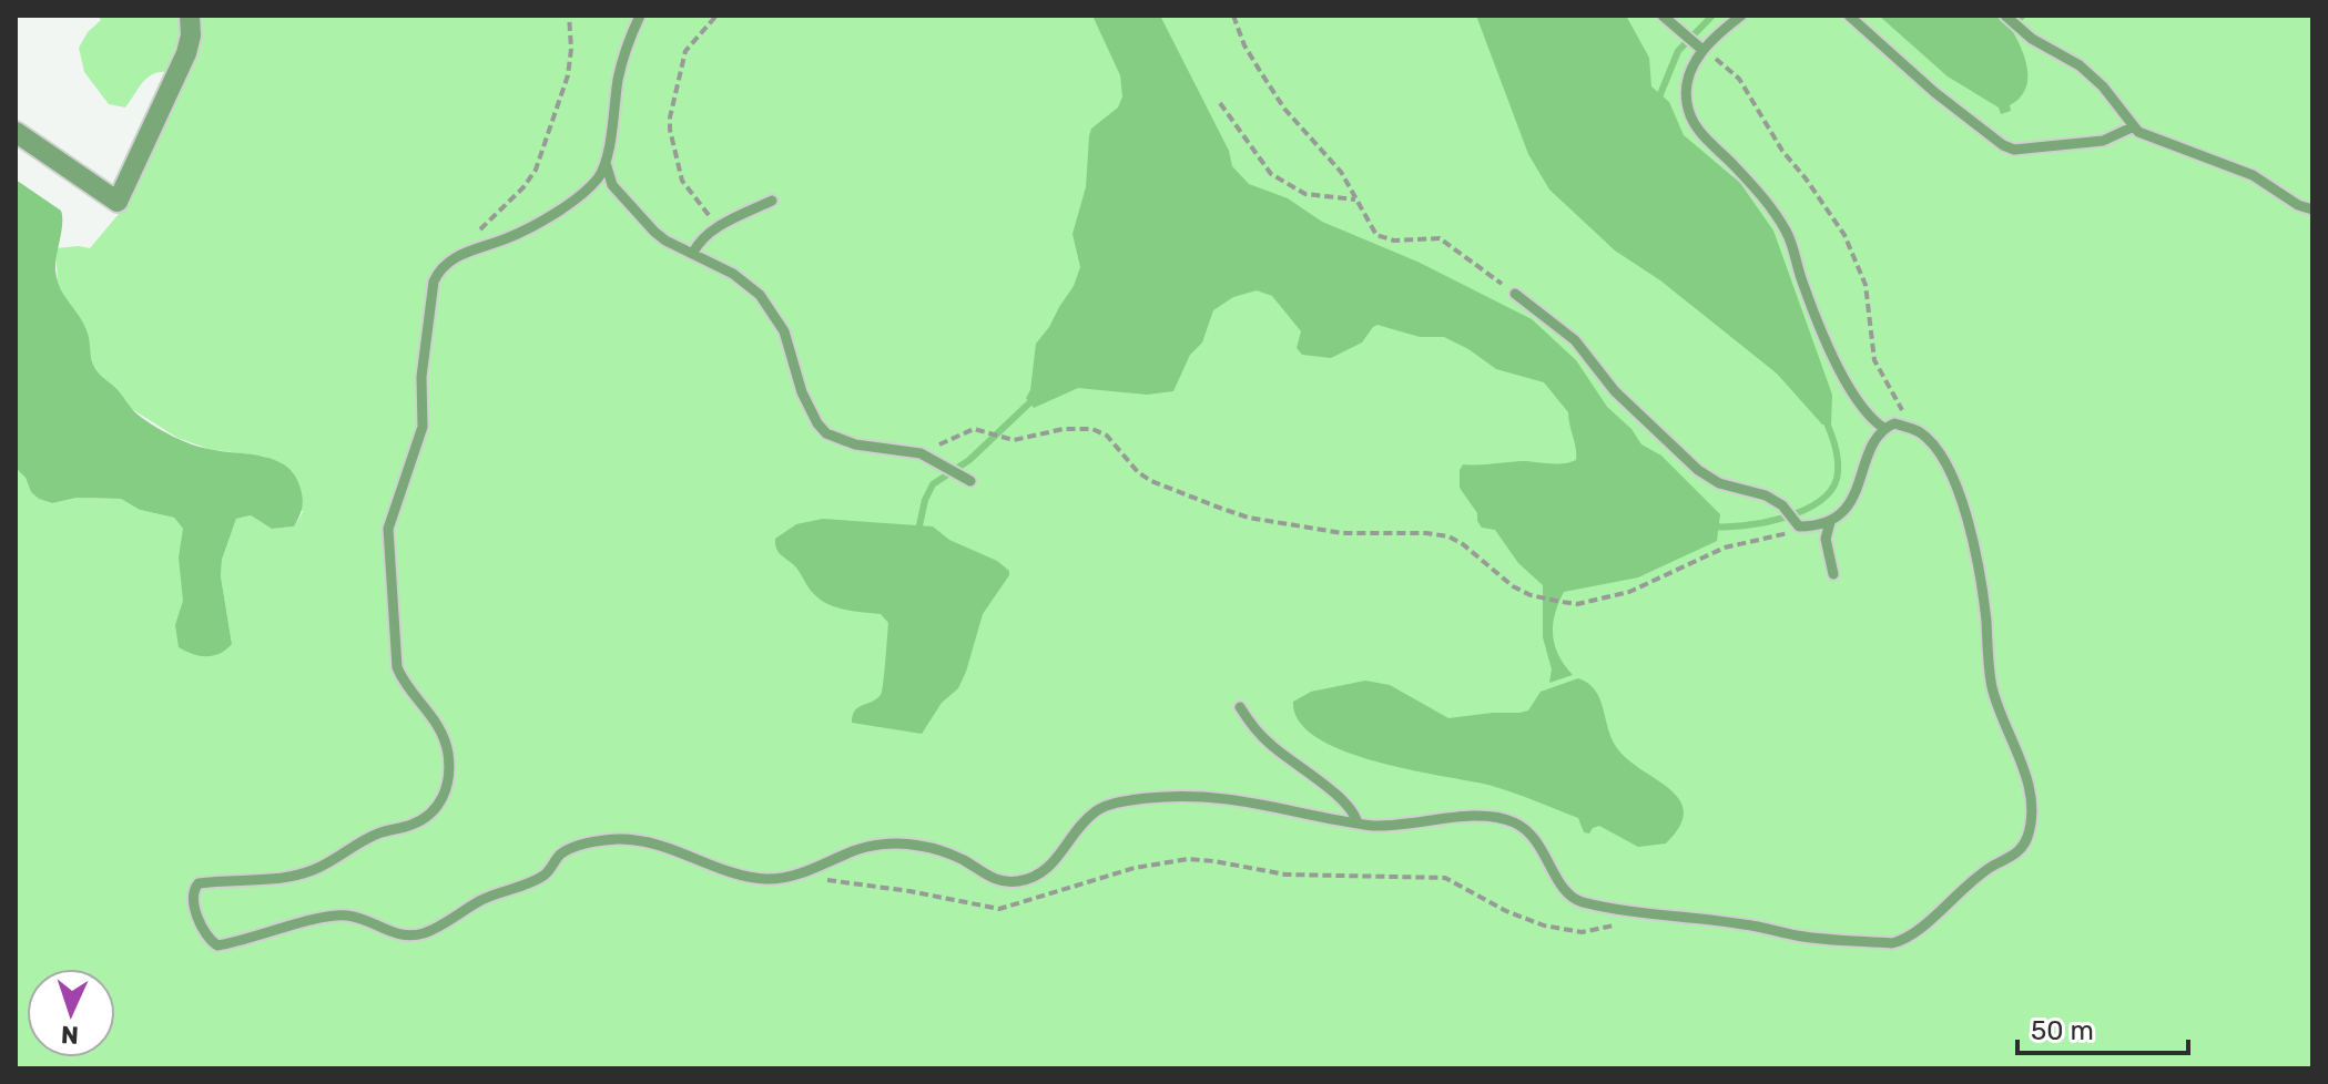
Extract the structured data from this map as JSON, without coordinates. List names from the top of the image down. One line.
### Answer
{"scale_bar":"50 m","north":"bottom"}
